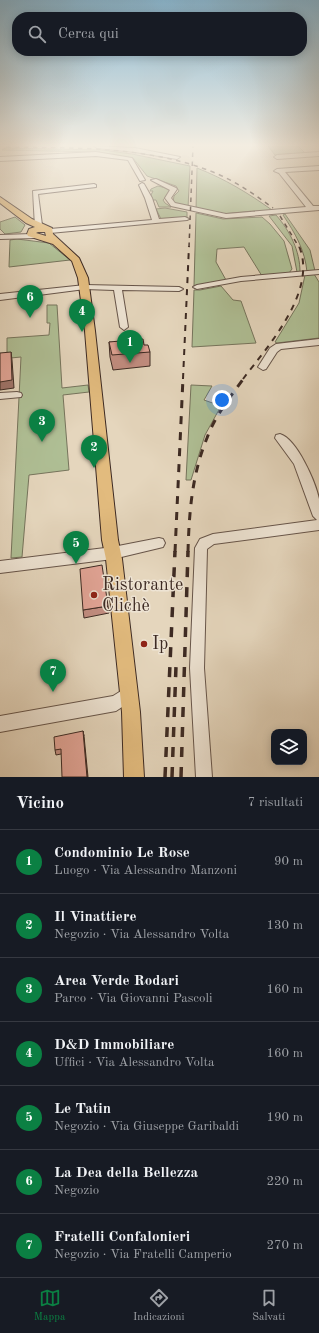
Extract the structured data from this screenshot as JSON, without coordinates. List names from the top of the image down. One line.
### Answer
{"places":["Ristorante Clichè","Ip"],"page":{"search":"Cerca qui","pins":["6","4","1","3","2","5","7"],"heading":["Vicino","7 risultati"],"list":[{"mark":"1","name":"Condominio Le Rose","note":"Luogo · Via Alessandro Manzoni","value":"90 m"},{"mark":"2","name":"Il Vinattiere","note":"Negozio · Via Alessandro Volta","value":"130 m"},{"mark":"3","name":"Area Verde Rodari","note":"Parco · Via Giovanni Pascoli","value":"160 m"},{"mark":"4","name":"D&D Immobiliare","note":"Uffici · Via Alessandro Volta","value":"160 m"},{"mark":"5","name":"Le Tatin","note":"Negozio · Via Giuseppe Garibaldi","value":"190 m"},{"mark":"6","name":"La Dea della Bellezza","note":"Negozio","value":"220 m"},{"mark":"7","name":"Fratelli Confalonieri","note":"Negozio · Via Fratelli Camperio","value":"270 m"}],"nav":["Mappa","Indicazioni","Salvati"]}}
